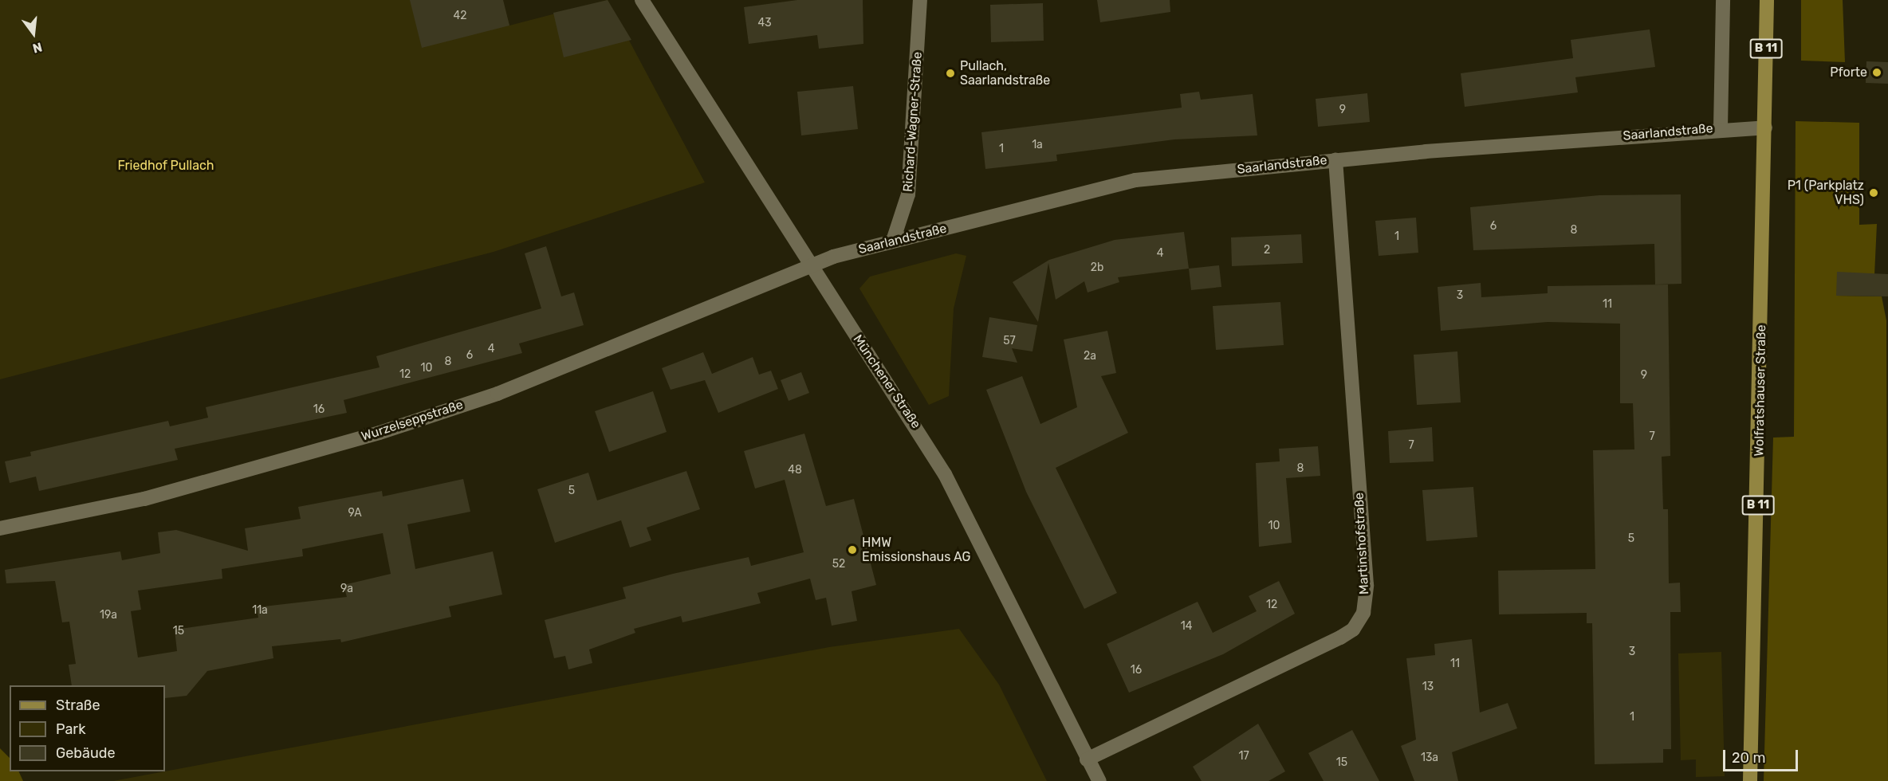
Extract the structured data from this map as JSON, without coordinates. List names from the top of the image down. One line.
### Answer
{"streets":{"main road":["B 11","Wolfratshauser Straße"],"street":["Richard-Wagner-Straße","Saarlandstraße","Münchener Straße","Wurzelseppstraße","Martinshofstraße"]},"crossings":[["Richard-Wagner-Straße","Saarlandstraße"],["Saarlandstraße","Münchener Straße"],["Saarlandstraße","Wolfratshauser Straße"],["Saarlandstraße","Wurzelseppstraße"],["Saarlandstraße","Martinshofstraße"],["Münchener Straße","Wurzelseppstraße"],["Münchener Straße","Martinshofstraße"]],"parks":["Friedhof Pullach"],"places":["Pforte","Pullach, Saarlandstraße","P1 (Parkplatz VHS)","HMW Emissionshaus AG"],"house_numbers":["42","43","9","1a","1","6","8","1","2","4","2b","3","11","57","4","6","2a","8","10","12","9","16","7","7","8","48","5","9A","10","5","52","9a","12","11a","19a","14","15","3","11","16","13","1","17","13a","15"],"legend":["Straße","Park","Gebäude"],"scale_bar":"20 m","north":"bottom"}
